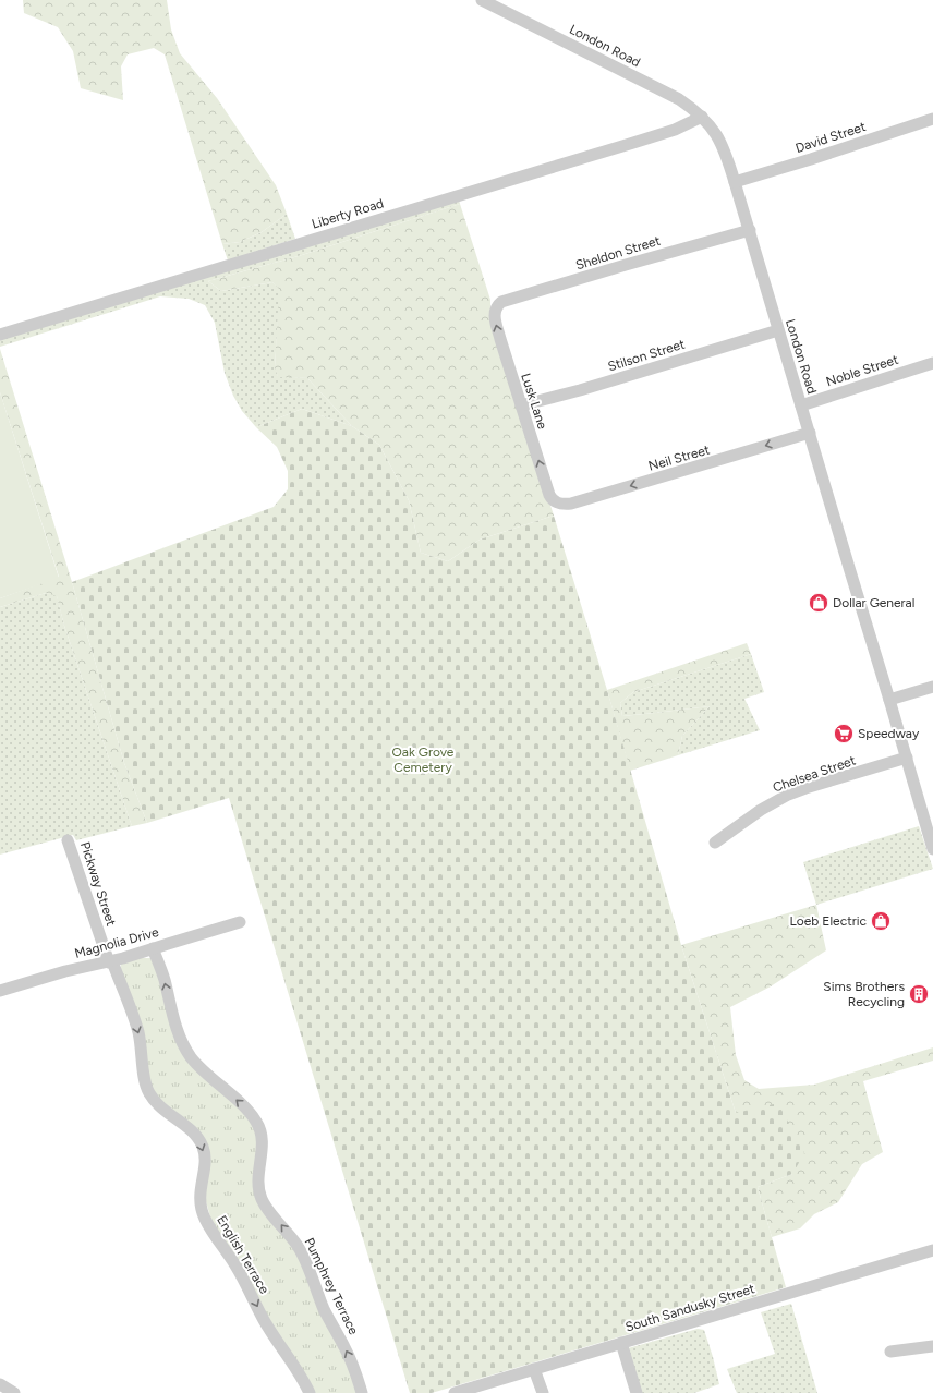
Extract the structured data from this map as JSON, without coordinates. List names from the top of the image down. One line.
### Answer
{"streets":{"street":["London Road","David Street","Liberty Road","Sheldon Street","Stilson Street","Noble Street","Lusk Lane","Neil Street","Chelsea Street","Pickway Street","Magnolia Drive","English Terrace","Pumphrey Terrace","South Sandusky Street"]},"crossings":[["London Road","David Street"],["London Road","Liberty Road"],["London Road","Sheldon Street"],["London Road","Stilson Street"],["London Road","Noble Street"],["London Road","Neil Street"],["London Road","Chelsea Street"],["Sheldon Street","Lusk Lane"],["Stilson Street","Lusk Lane"],["Lusk Lane","Neil Street"],["Pickway Street","Magnolia Drive"],["Pickway Street","English Terrace"],["Magnolia Drive","English Terrace"],["Magnolia Drive","Pumphrey Terrace"]],"one_way":["Lusk Lane","Neil Street","English Terrace","Pumphrey Terrace"],"parks":["Oak Grove Cemetery"],"places":{"shop":["Dollar General","Loeb Electric"],"supermarket":["Speedway"],"building":["Sims Brothers Recycling"]}}
